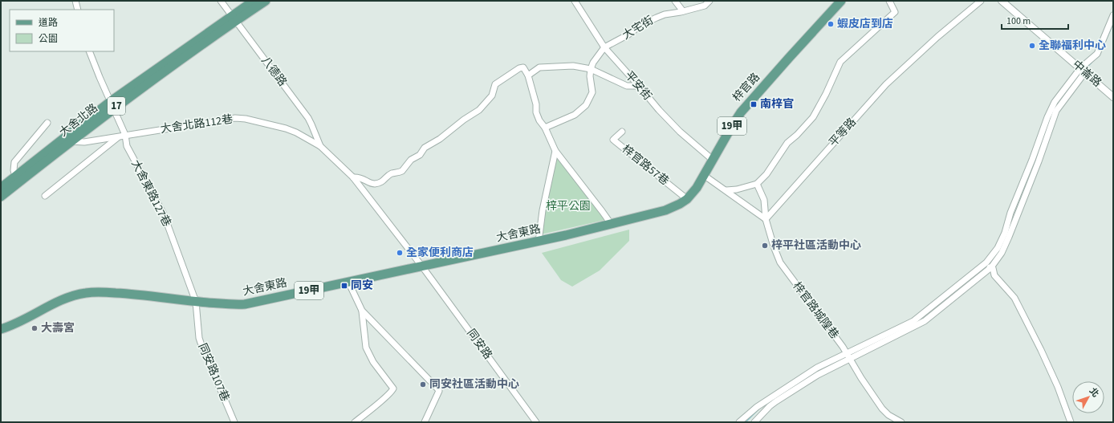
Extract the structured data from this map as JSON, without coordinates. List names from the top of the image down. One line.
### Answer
{"streets":{"main road":["梓官路","17","大舍北路","19甲","大舍東路"],"street":["大宅街","八德路","中崙路","平安街","大舍北路112巷","平等路","梓官路57巷","大舍東路127巷","梓官路城隍巷","同安路","同安路107巷"]},"crossings":[["大宅街","平安街"],["八德路","17"],["八德路","大舍北路"],["八德路","大舍北路112巷"],["平安街","梓官路"],["梓官路","梓官路57巷"],["梓官路","大舍東路"],["17","大舍北路"],["大舍北路","大舍北路112巷"],["大舍北路","大舍東路127巷"],["大舍北路112巷","大舍東路127巷"],["大舍北路112巷","大舍東路"],["大舍北路112巷","同安路"],["平等路","梓官路城隍巷"],["大舍東路127巷","大舍東路"],["大舍東路127巷","同安路107巷"],["大舍東路","同安路"],["大舍東路","同安路107巷"]],"parks":["梓平公園"],"places":{"other":["蝦皮店到店","全聯福利中心","梓平社區活動中心","全家便利商店","大壽宮","同安社區活動中心"],"transit":["南梓官","同安"]},"legend":["道路","公園"],"scale_bar":"100 m","north":"top right"}
